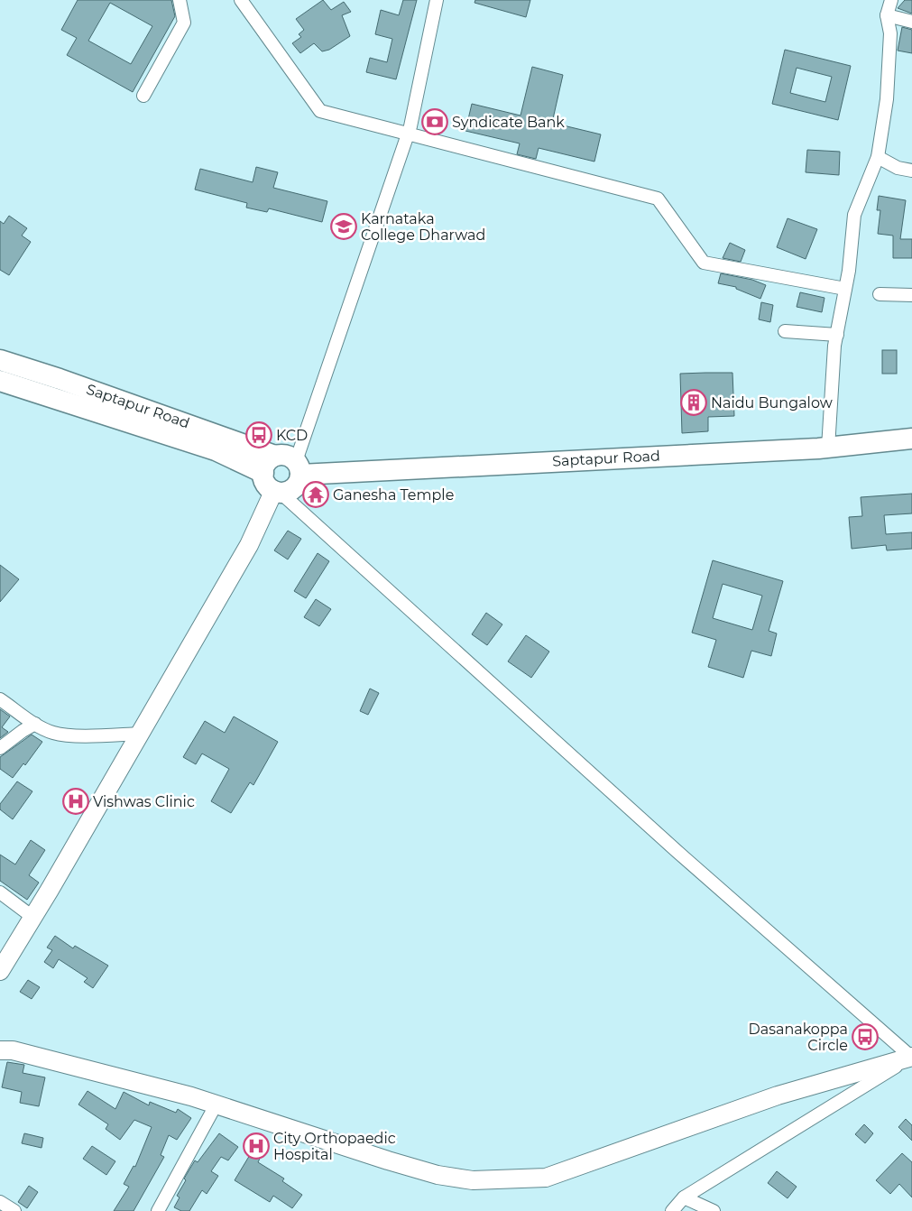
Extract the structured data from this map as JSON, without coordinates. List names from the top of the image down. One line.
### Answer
{"streets":{"main road":["Saptapur Road"]},"places":{"bank":["Syndicate Bank"],"school or university":["Karnataka College Dharwad"],"building":["Naidu Bungalow"],"bus stop":["KCD","Dasanakoppa Circle"],"temple":["Ganesha Temple"],"hospital":["Vishwas Clinic","City Orthopaedic Hospital"]}}
